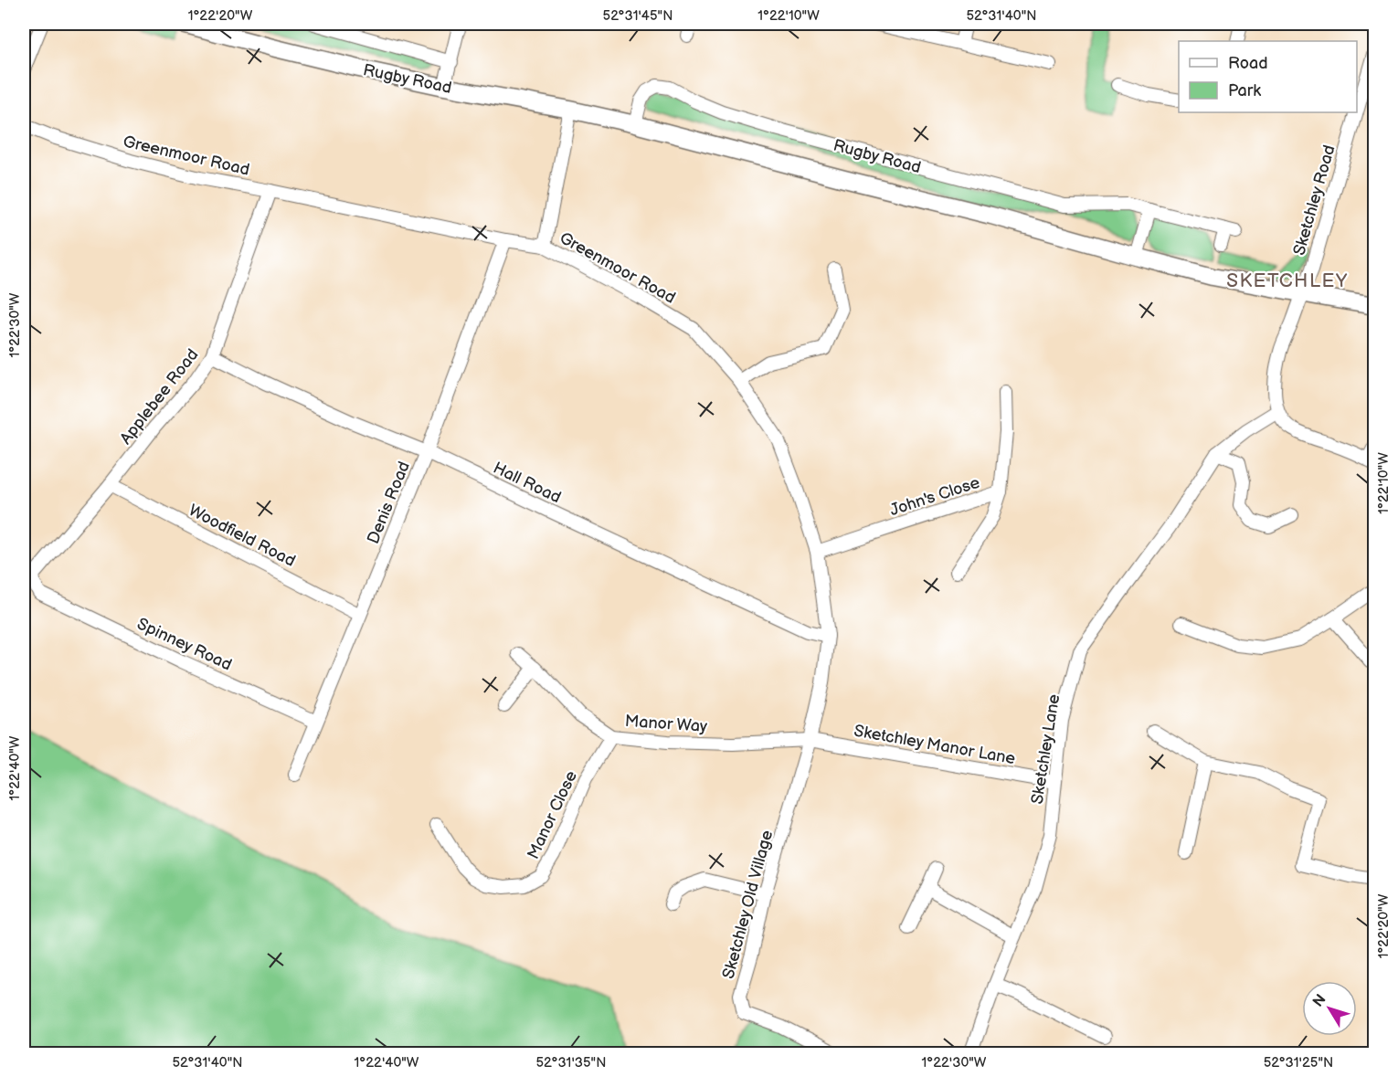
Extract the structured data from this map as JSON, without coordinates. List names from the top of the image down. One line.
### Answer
{"streets":{"main road":["Rugby Road"],"street":["Greenmoor Road","Sketchley Road","Applebee Road","Hall Road","John's Close","Denis Road","Woodfield Road","Spinney Road","Manor Way","Sketchley Manor Lane","Sketchley Lane","Manor Close","Sketchley Old Village"]},"crossings":[["Rugby Road","Sketchley Road"],["Greenmoor Road","Applebee Road"],["Greenmoor Road","Hall Road"],["Greenmoor Road","John's Close"],["Greenmoor Road","Denis Road"],["Greenmoor Road","Manor Way"],["Greenmoor Road","Sketchley Manor Lane"],["Greenmoor Road","Sketchley Old Village"],["Sketchley Road","Sketchley Lane"],["Applebee Road","Hall Road"],["Applebee Road","Woodfield Road"],["Applebee Road","Spinney Road"],["Hall Road","Denis Road"],["Denis Road","Woodfield Road"],["Denis Road","Spinney Road"],["Manor Way","Sketchley Manor Lane"],["Manor Way","Manor Close"],["Manor Way","Sketchley Old Village"],["Sketchley Manor Lane","Sketchley Lane"],["Sketchley Manor Lane","Sketchley Old Village"]],"districts":["SKETCHLEY"],"legend":["Road","Park"],"north":"top left","coordinates":["1°22'20\"W","52°31'45\"N","1°22'10\"W","52°31'40\"N","1°22'30\"W","1°22'40\"W","52°31'35\"N","52°31'25\"N"]}
